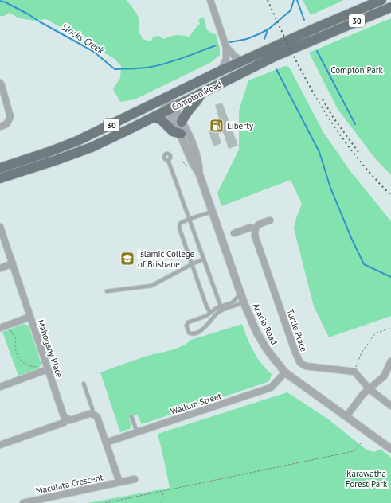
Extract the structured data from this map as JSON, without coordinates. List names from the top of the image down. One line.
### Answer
{"streets":{"main road":["30","Compton Road"],"street":["Acacia Road","Turtle Place","Mahogany Place","Wallum Street","Maculata Crescent"]},"crossings":[["Compton Road","Acacia Road"],["Acacia Road","Wallum Street"]],"water":["Slacks Creek"],"parks":["Compton Park","Karawatha Forest Park"],"places":{"fuel station":["Liberty"],"school or university":["Islamic College of Brisbane"]}}
